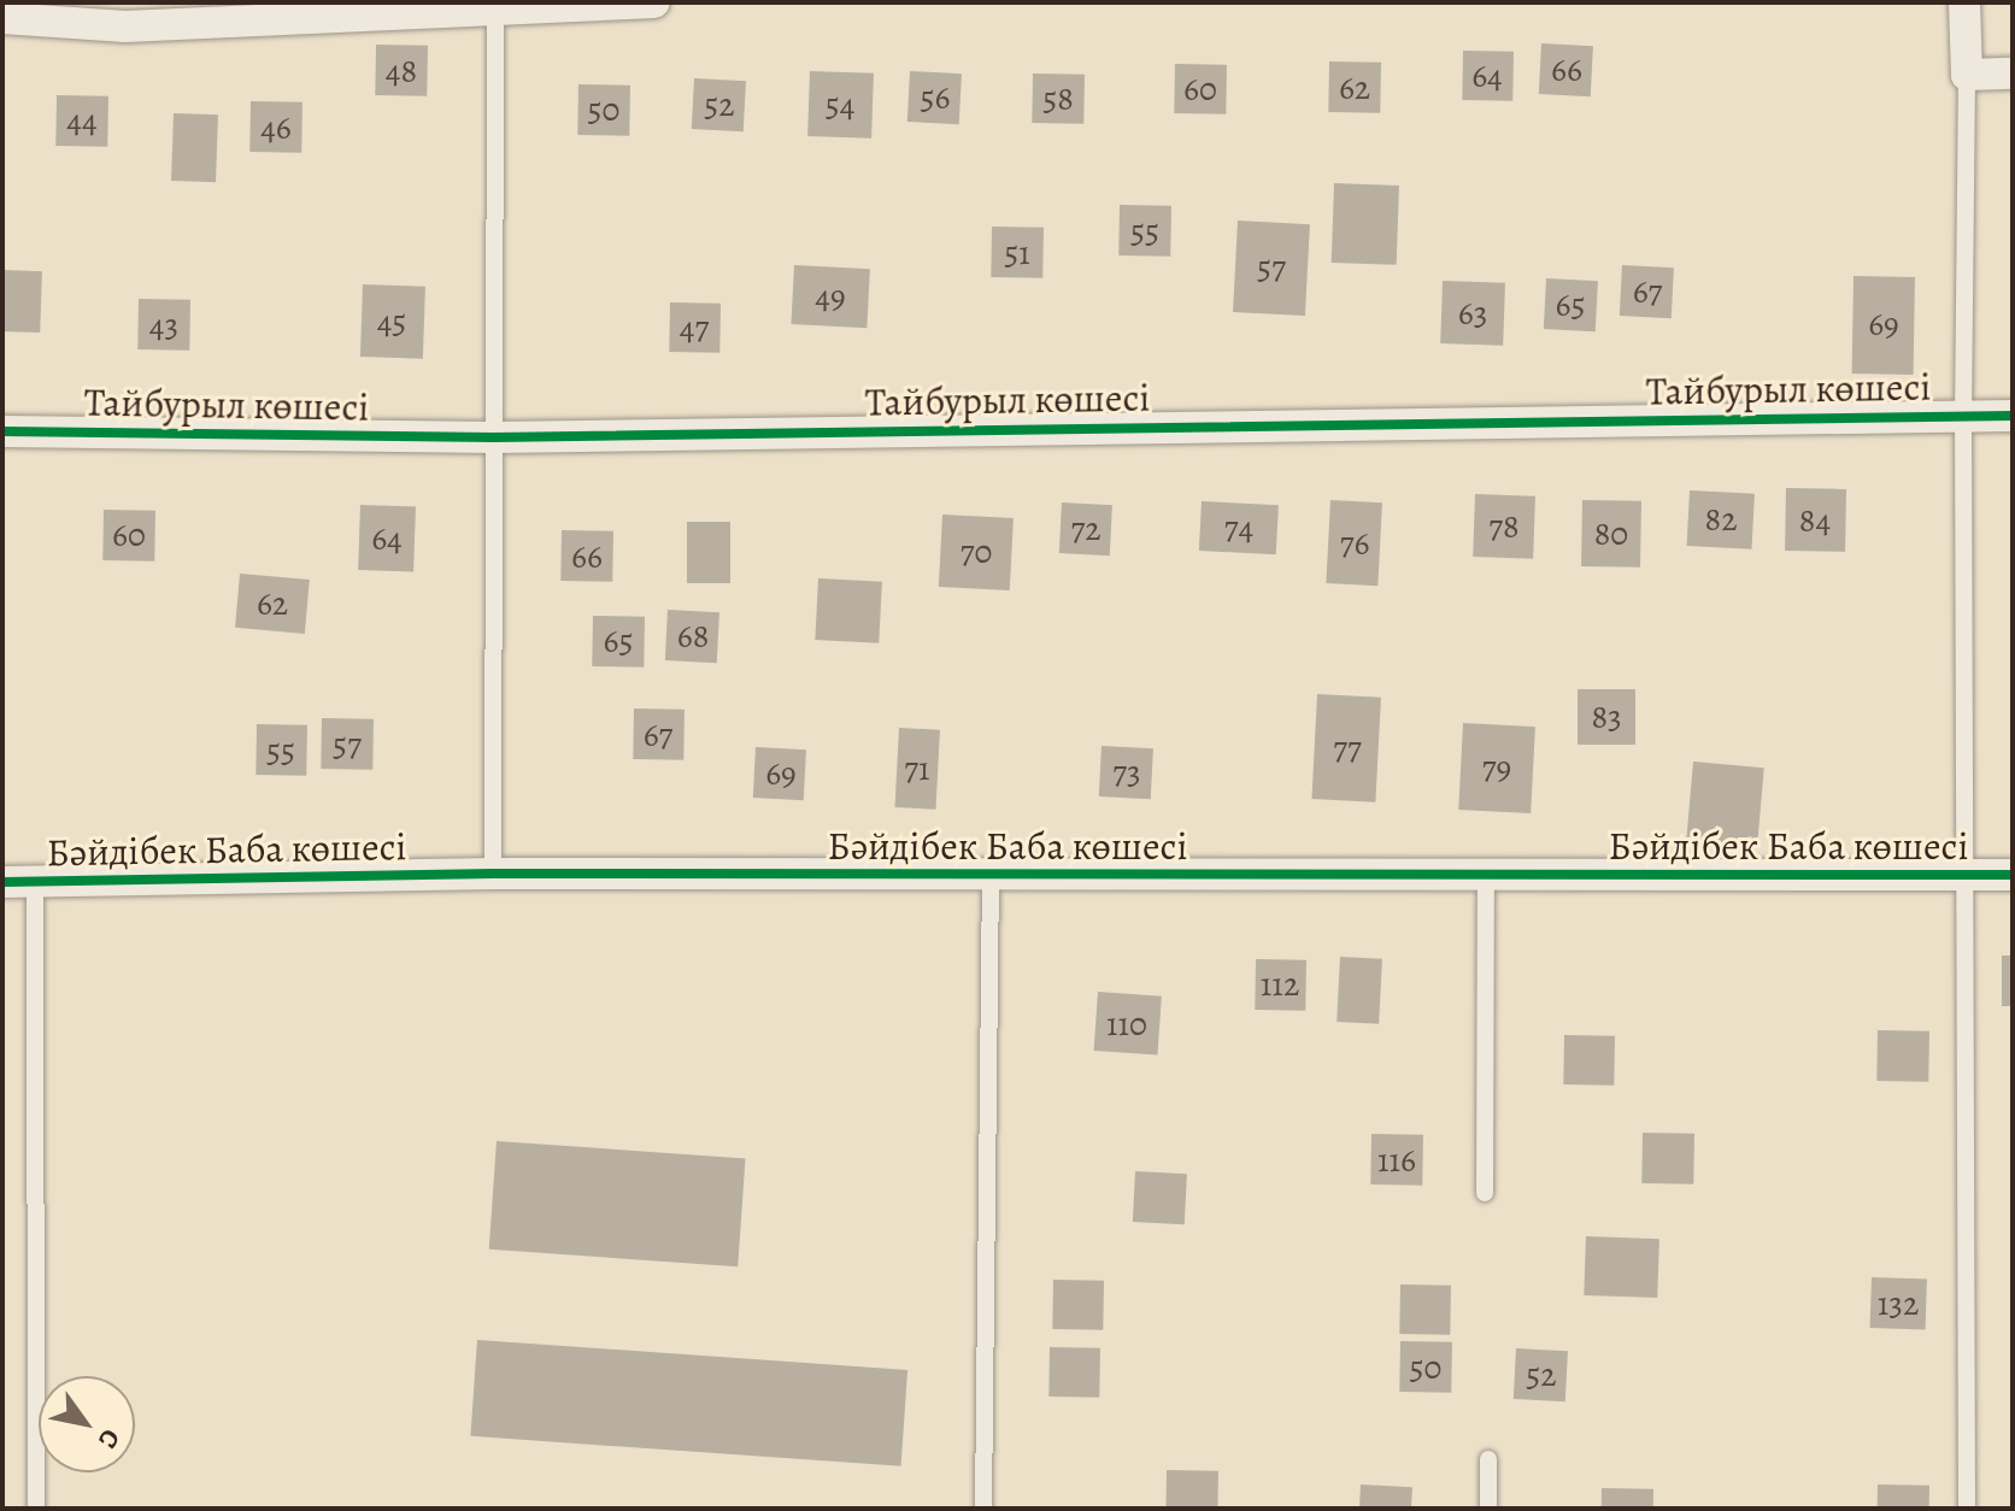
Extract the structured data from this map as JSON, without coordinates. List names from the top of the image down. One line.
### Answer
{"streets":{"street":["Тайбурыл көшесі","Бәйдібек Баба көшесі"]},"house_numbers":["66","48","64","62","60","56","58","52","54","50","44","46","55","51","57","67","49","65","63","45","69","43","47","82","84","78","74","72","80","60","64","76","70","66","62","68","65","83","67","57","77","55","79","71","73","69","112","110","116","132","50","52"],"north":"bottom right"}
